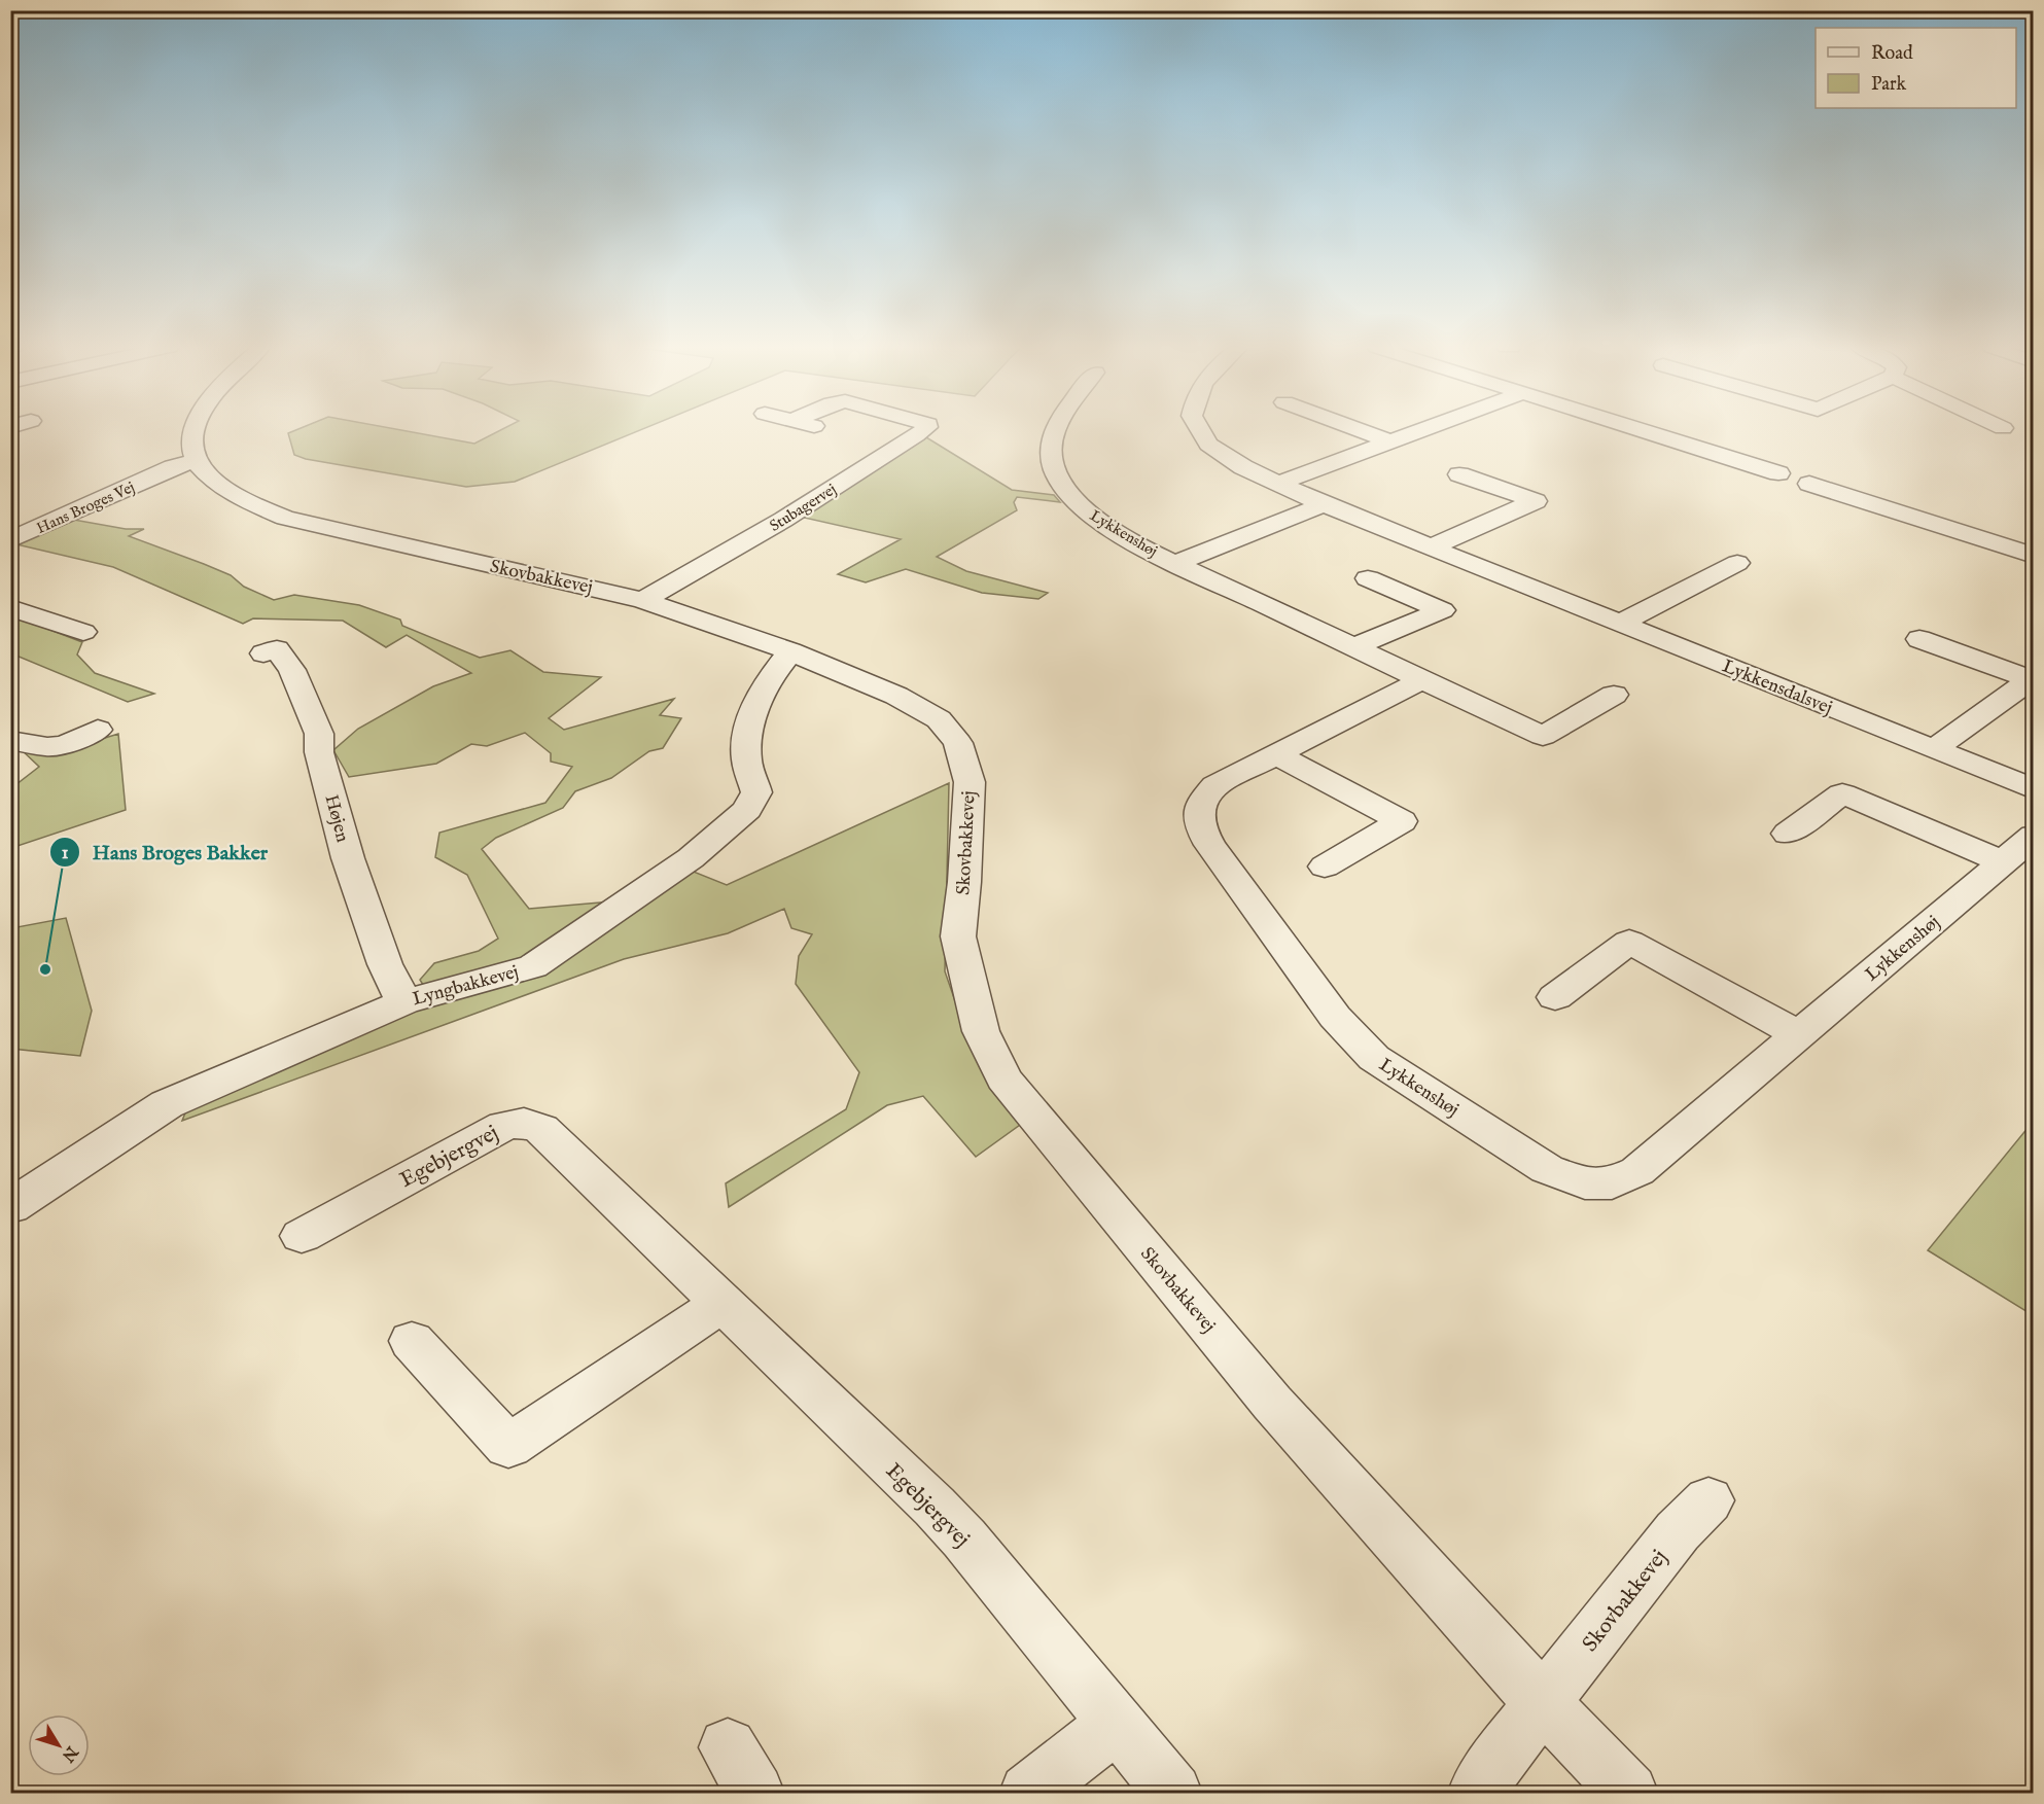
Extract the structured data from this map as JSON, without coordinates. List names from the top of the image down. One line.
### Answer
{"streets":{"street":["Hans Broges Vej","Stubagervej","Lykkenshøj","Skovbakkevej","Lykkensdalsvej","Højen","Lyngbakkevej","Egebjergvej"]},"crossings":[["Hans Broges Vej","Skovbakkevej"],["Stubagervej","Skovbakkevej"],["Lykkenshøj","Lykkensdalsvej"],["Skovbakkevej","Lyngbakkevej"],["Højen","Lyngbakkevej"]],"places":["Hans Broges Bakker"],"legend":["Road","Park"],"north":"bottom right"}
